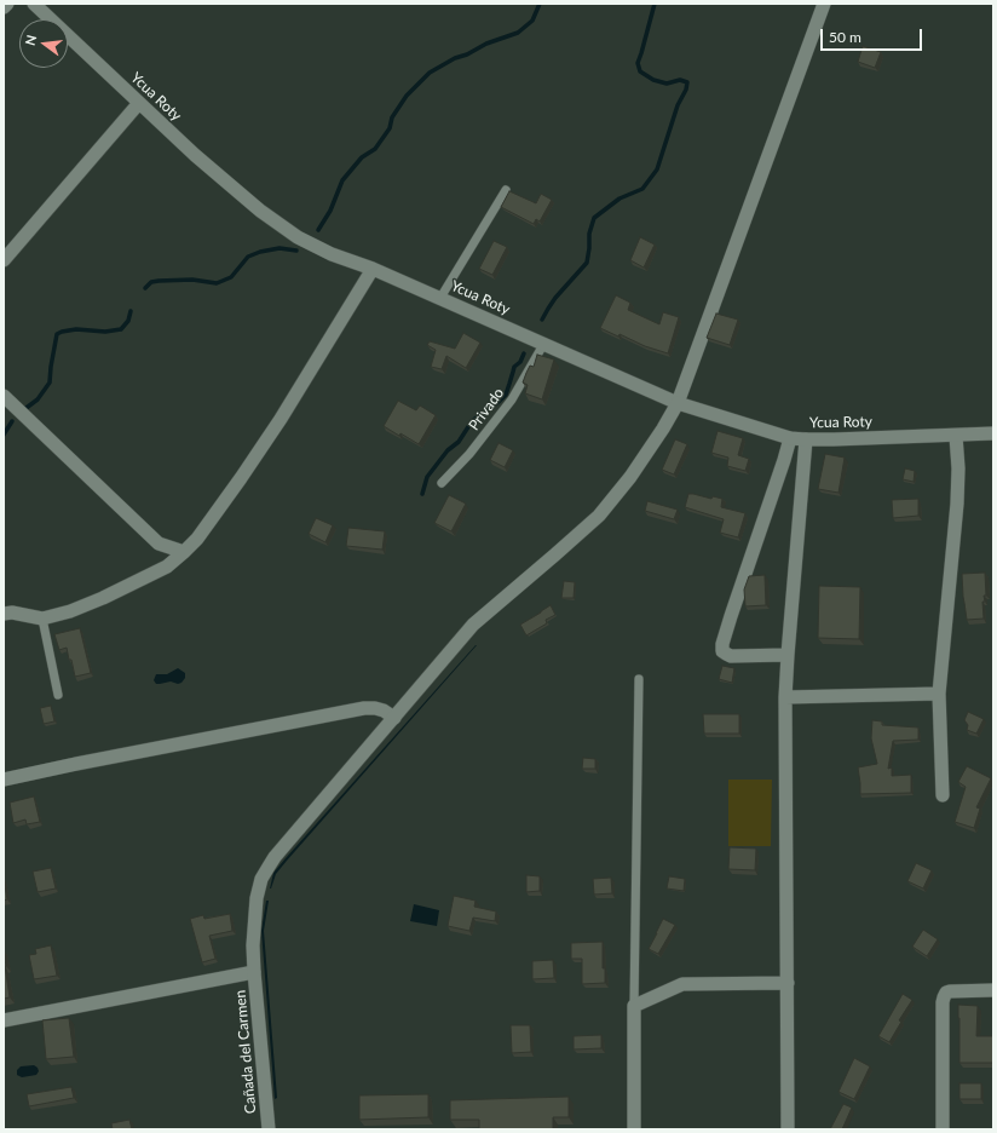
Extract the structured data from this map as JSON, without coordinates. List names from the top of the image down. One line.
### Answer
{"streets":{"street":["Ycua Roty","Cañada del Carmen"],"lane":["Privado"]},"crossings":[["Ycua Roty","Privado"],["Ycua Roty","Cañada del Carmen"]],"scale_bar":"50 m","north":"left"}
